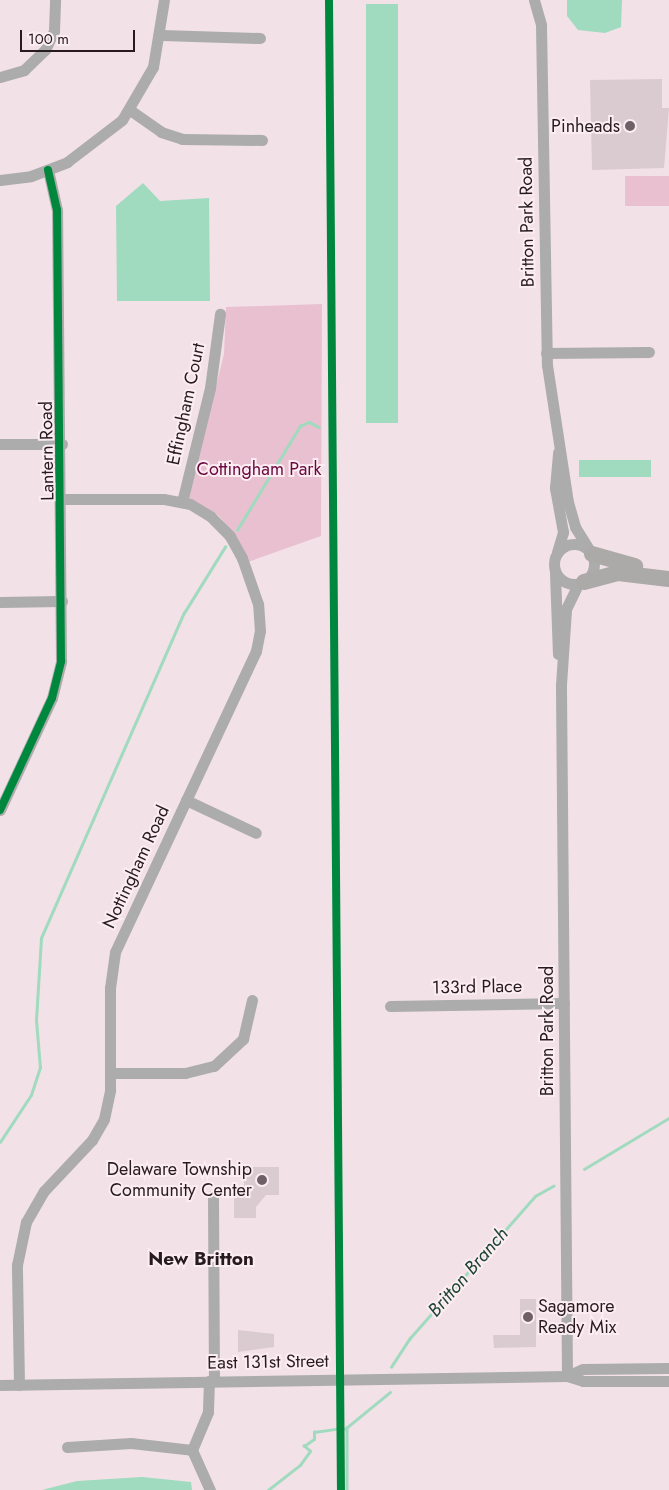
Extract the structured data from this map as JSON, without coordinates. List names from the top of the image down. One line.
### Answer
{"streets":{"street":["Britton Park Road","Effingham Court","Lantern Road","Nottingham Road","133rd Place","East 131st Street"]},"crossings":[["Britton Park Road","133rd Place"],["Britton Park Road","East 131st Street"],["Effingham Court","Nottingham Road"],["Lantern Road","Nottingham Road"],["Nottingham Road","East 131st Street"]],"districts":["New Britton"],"water":["Britton Branch"],"parks":["Cottingham Park"],"places":["Pinheads","Delaware Township Community Center","Sagamore Ready Mix"],"scale_bar":"100 m"}
